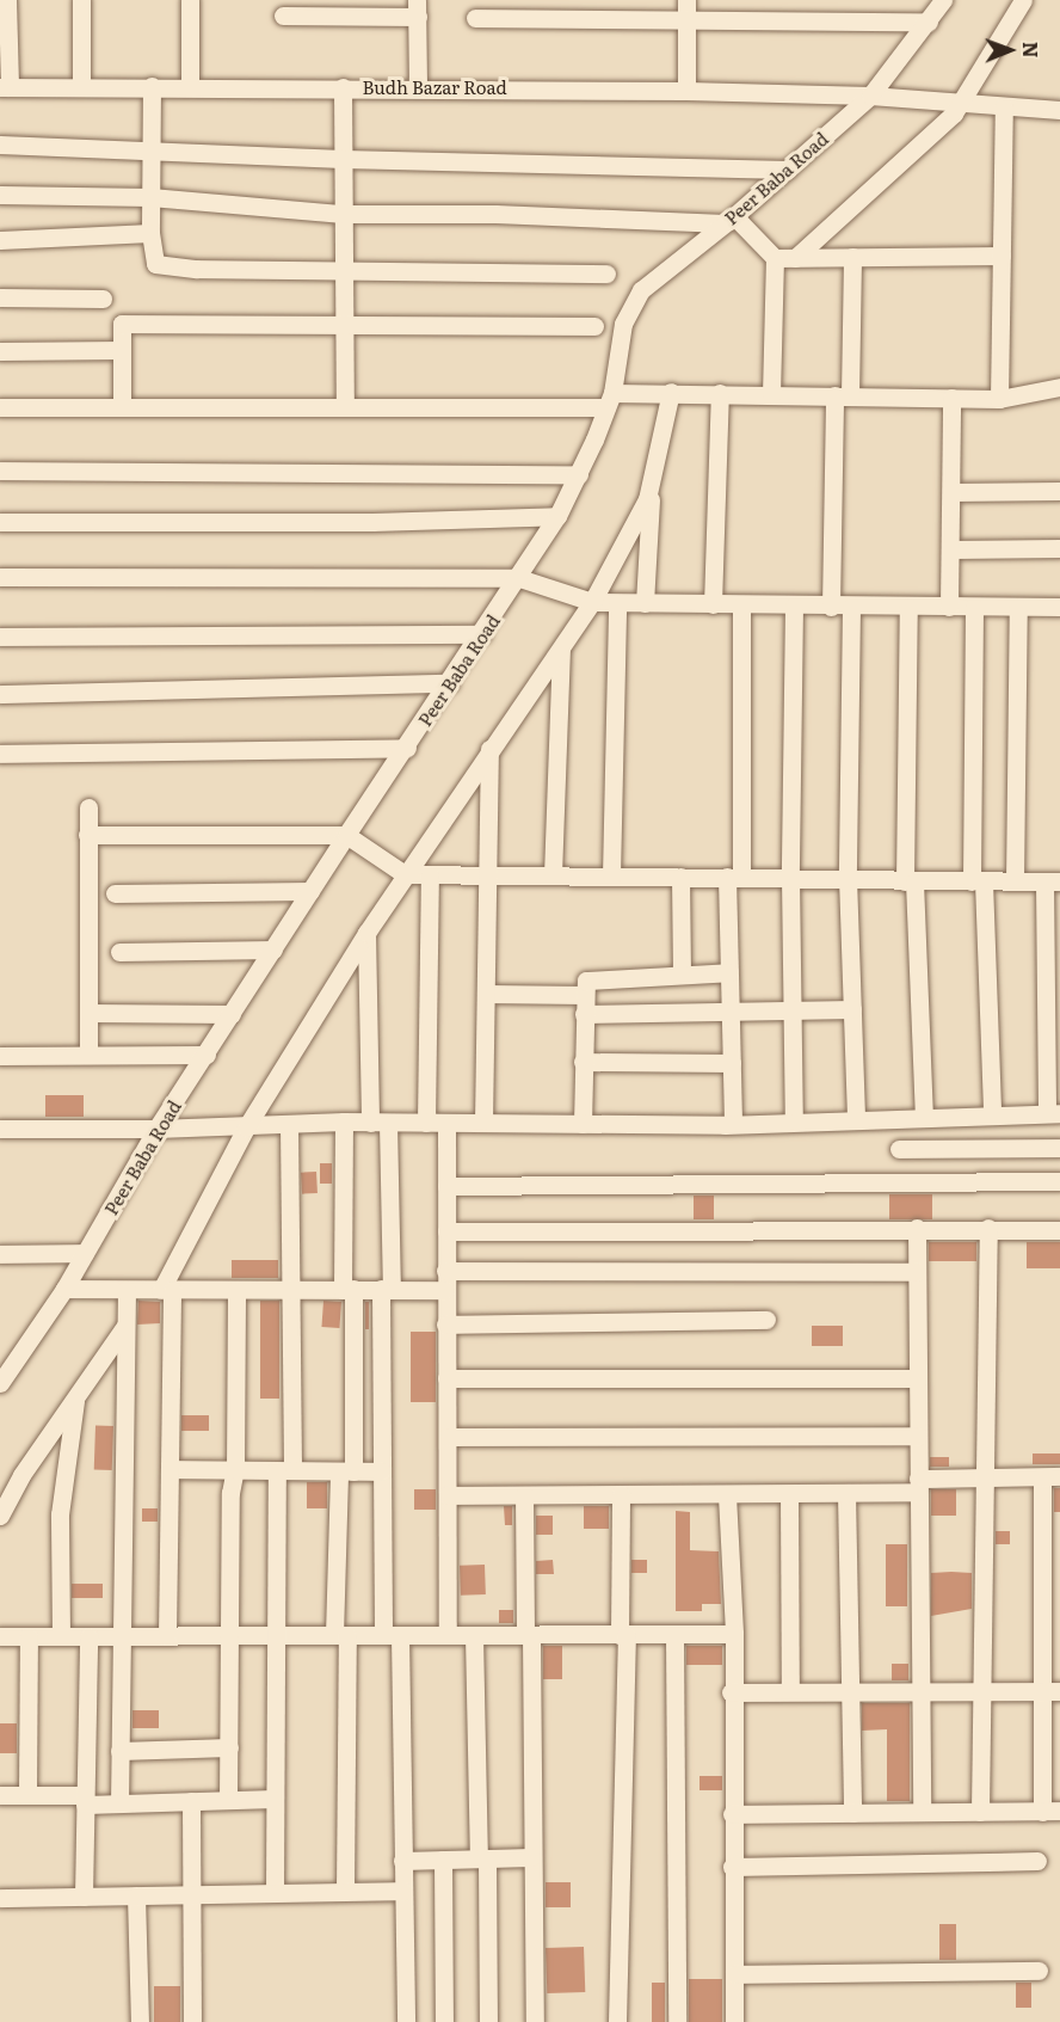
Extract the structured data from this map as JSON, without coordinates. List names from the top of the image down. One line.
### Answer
{"streets":{"street":["Budh Bazar Road","Peer Baba Road"]},"crossings":[["Budh Bazar Road","Peer Baba Road"]],"north":"right"}
